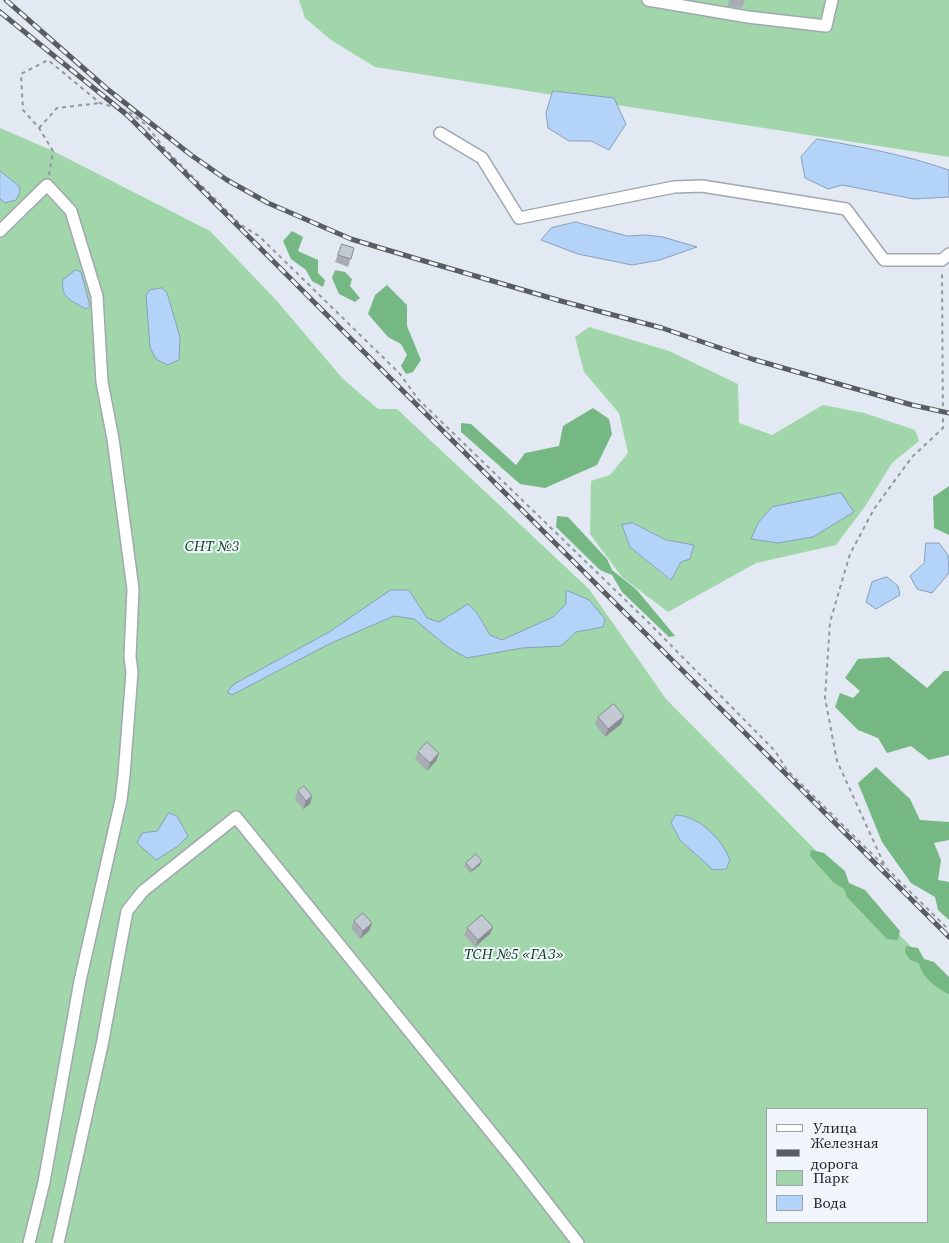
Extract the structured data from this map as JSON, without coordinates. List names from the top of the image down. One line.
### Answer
{"parks":["СНТ №3","ТСН №5 «ГАЗ»"],"legend":["Улица","Железная дорога","Парк","Вода"]}
